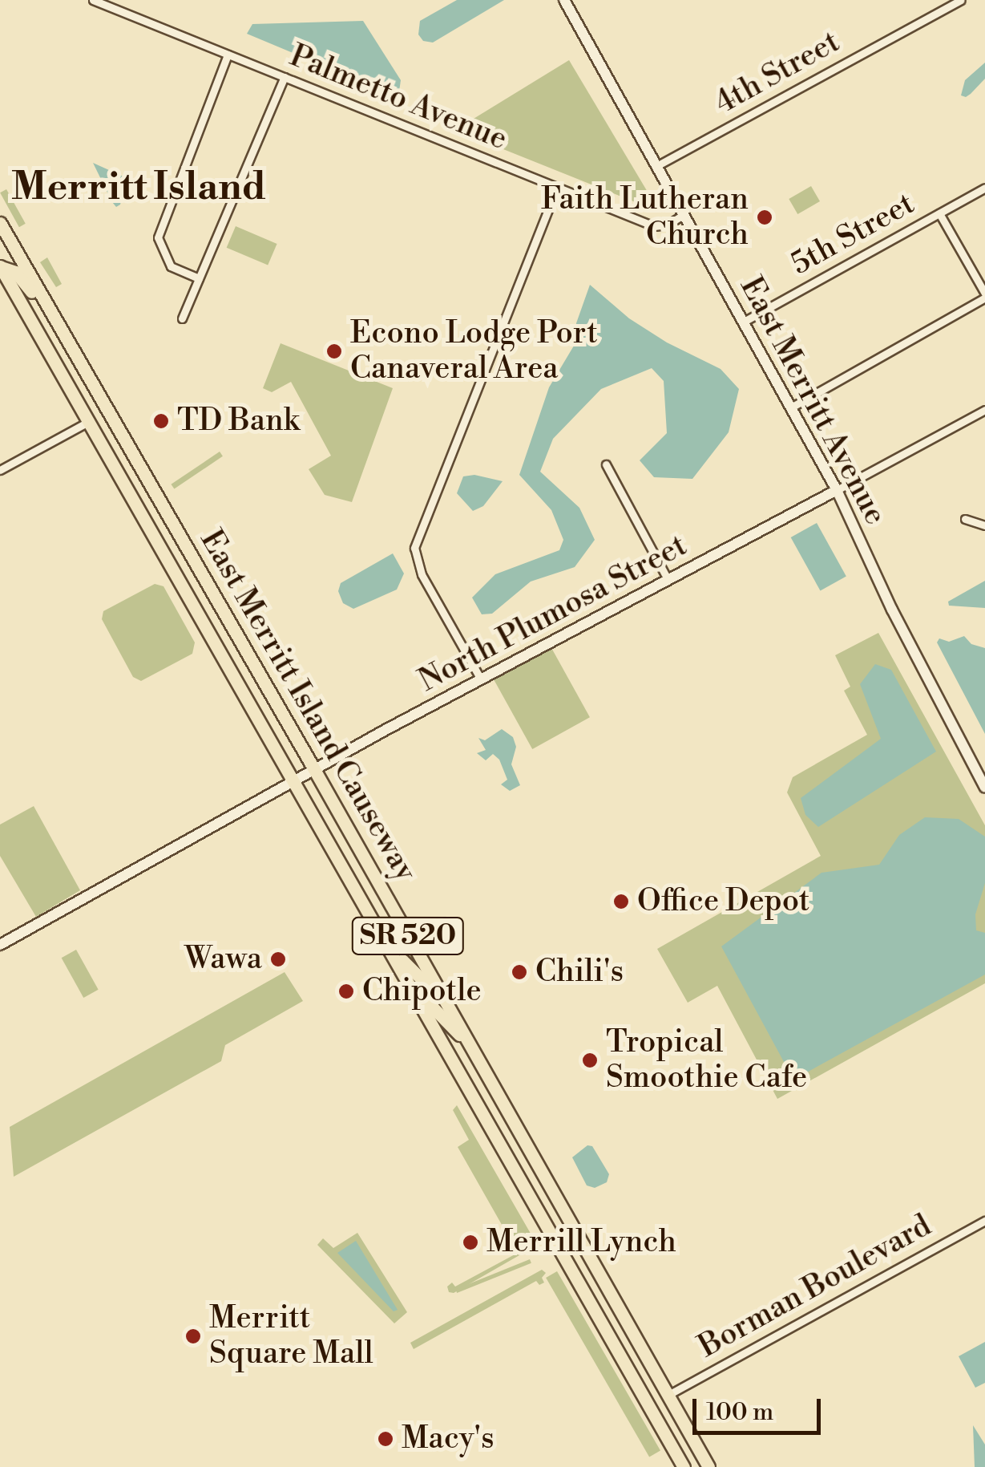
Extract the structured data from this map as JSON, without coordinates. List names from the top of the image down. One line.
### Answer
{"streets":{"main road":["East Merritt Island Causeway","SR 520"],"street":["4th Street","Palmetto Avenue","5th Street","East Merritt Avenue","North Plumosa Street","Borman Boulevard"]},"crossings":[["4th Street","East Merritt Avenue"],["Palmetto Avenue","East Merritt Avenue"],["5th Street","East Merritt Avenue"],["East Merritt Avenue","North Plumosa Street"],["North Plumosa Street","East Merritt Island Causeway"],["East Merritt Island Causeway","Borman Boulevard"]],"districts":["Merritt Island"],"places":["Faith Lutheran Church","Econo Lodge Port Canaveral Area","TD Bank","Office Depot","Wawa","Chili's","Chipotle","Tropical Smoothie Cafe","Merrill Lynch","Merritt Square Mall","Macy's"],"scale_bar":"100 m"}
